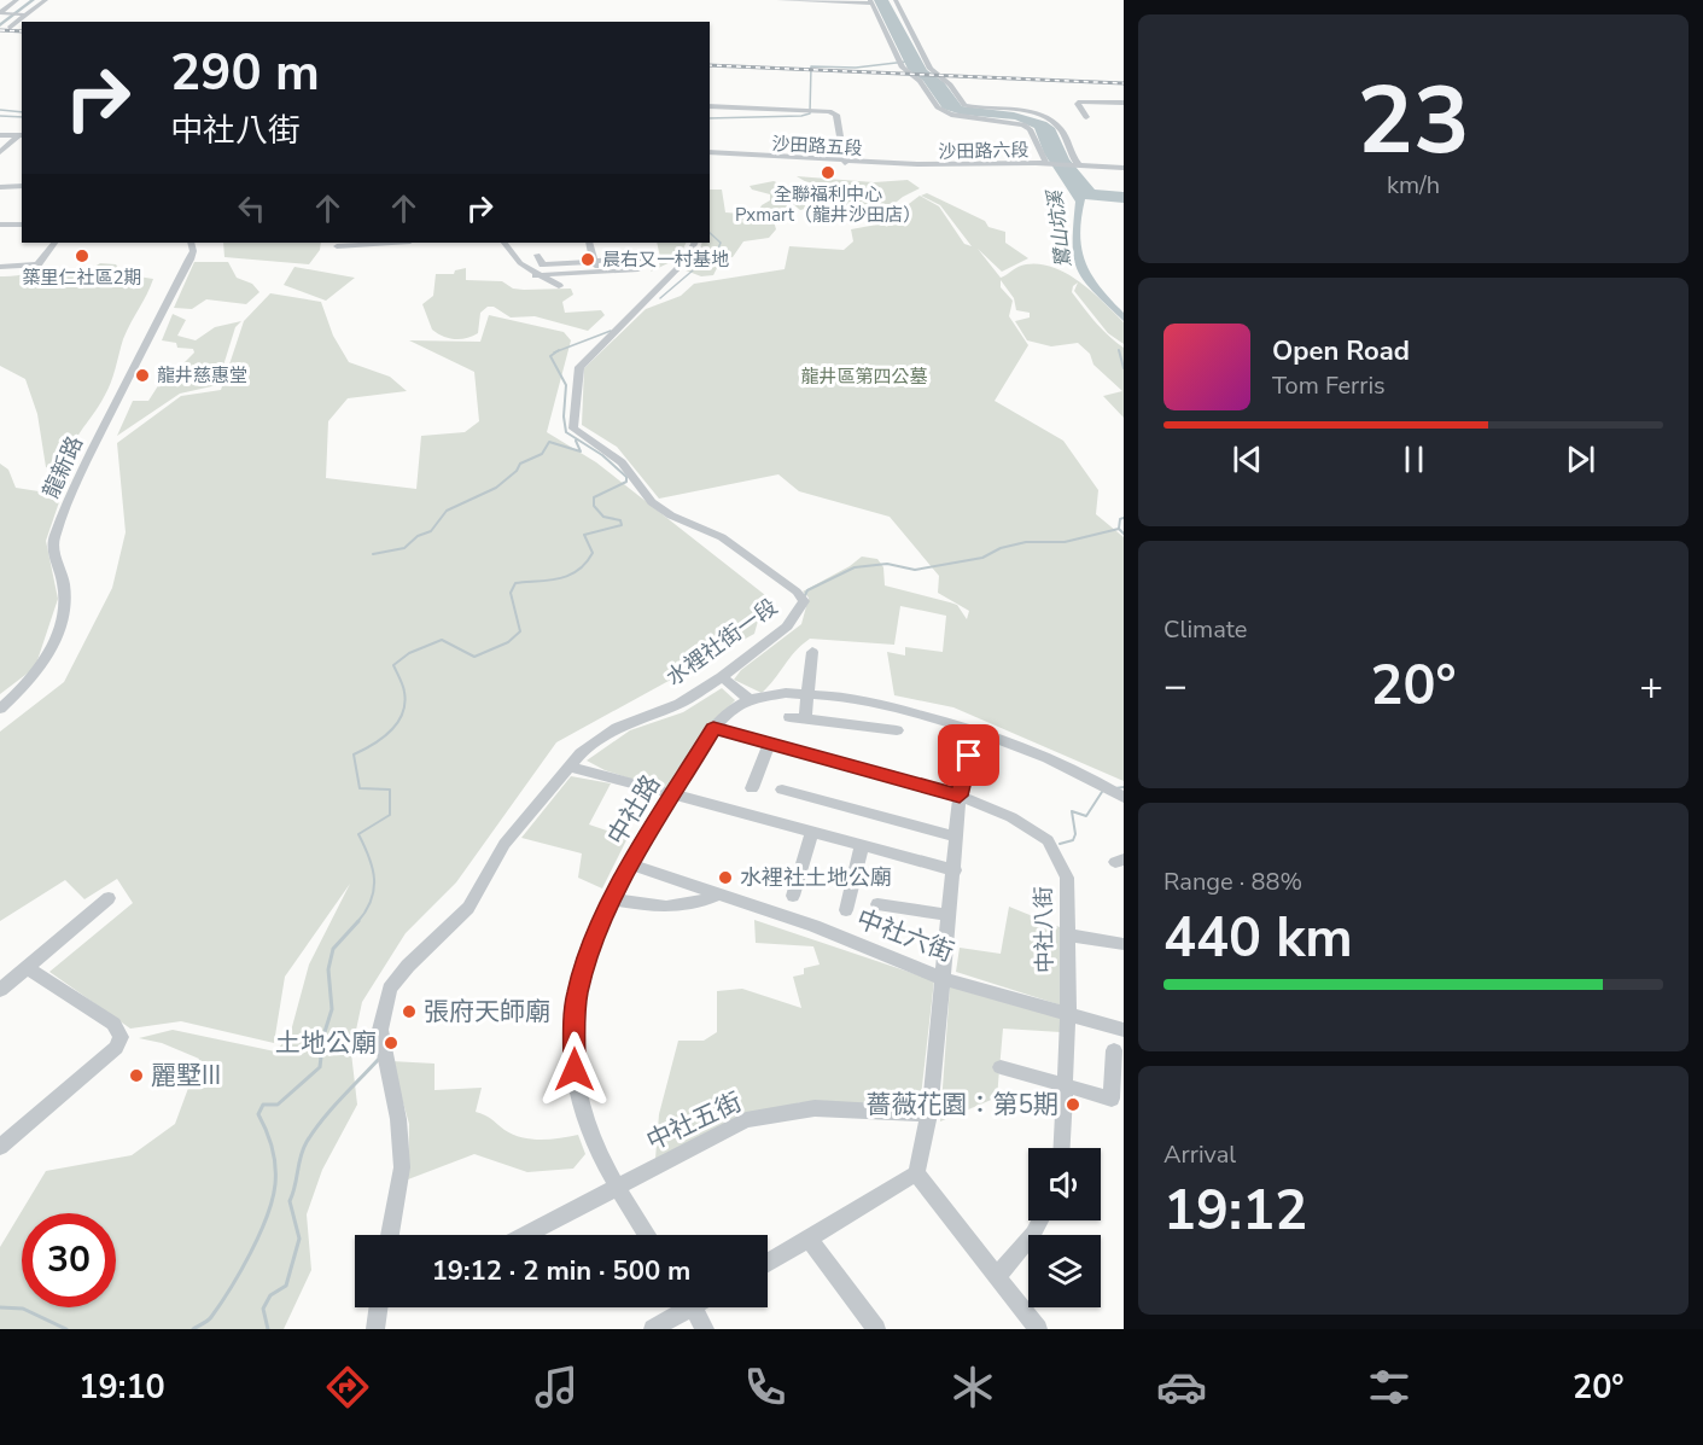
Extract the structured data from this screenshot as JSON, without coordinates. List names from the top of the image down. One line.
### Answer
{"streets":{"street":["沙田路五段","沙田路六段","龍新路","水裡社街一段","中社路","中社八街","中社六街","中社五街"]},"crossings":[["沙田路五段","沙田路六段"],["中社路","中社八街"],["中社路","中社六街"],["中社路","中社五街"],["中社八街","中社六街"]],"water":["鷺山坑溪"],"parks":["龍井區第四公墓"],"places":["全聯福利中心 Pxmart（龍井沙田店）","築里仁社區2期","晨右又一村基地","龍井慈惠堂","水裡社土地公廟","張府天師廟","土地公廟","麗墅III","薔薇花園：第5期"],"page":{"tile":[["23","km/h"],"Climate",["Range · 88%","440 km"],["Arrival","19:12"]],"turn":["290 m","中社八街"],"song":["Open Road","Tom Ferris"],"heat":["−","20°","+"],"limit":"30","trip":"19:12 · 2 min · 500 m","tabs":["19:10","20°"]}}
